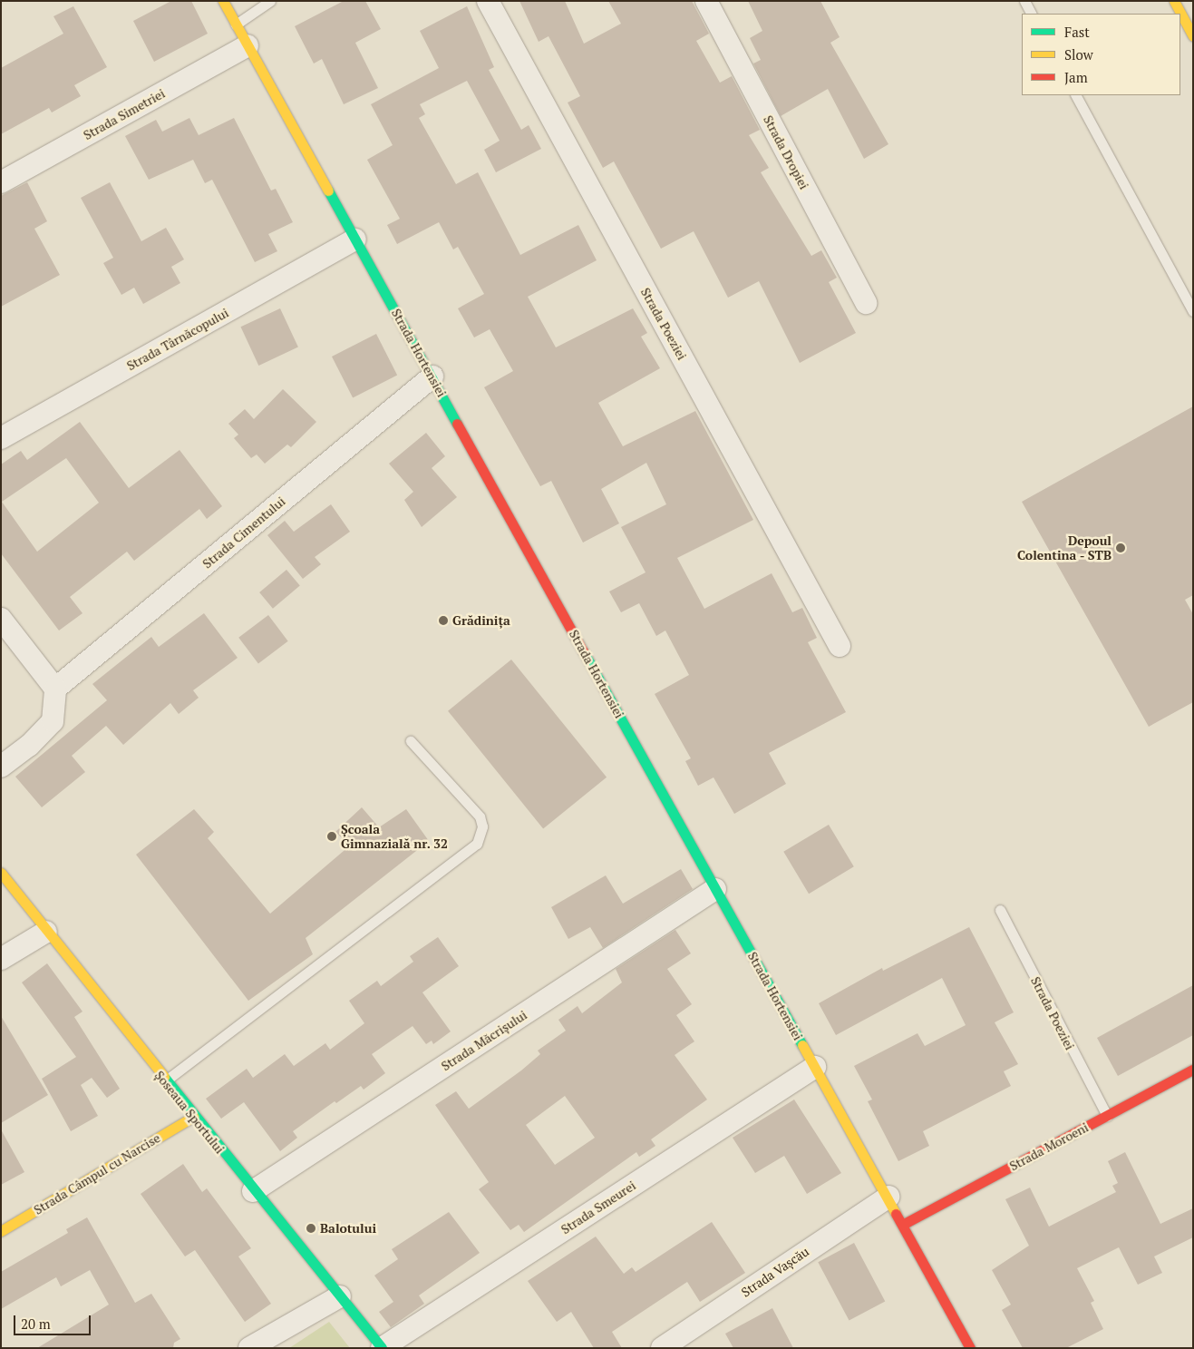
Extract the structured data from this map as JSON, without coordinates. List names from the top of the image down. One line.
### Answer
{"streets":{"street":["Strada Simetriei","Strada Dropiei","Strada Poeziei","Strada Târnăcopului","Strada Hortensiei","Strada Cimentului","Strada Măcrișului","Șoseaua Sportului","Strada Moroeni","Strada Câmpul cu Narcise","Strada Smeurei","Strada Vașcău"]},"crossings":[["Strada Simetriei","Strada Hortensiei"],["Strada Poeziei","Strada Moroeni"],["Strada Târnăcopului","Strada Hortensiei"],["Strada Hortensiei","Strada Cimentului"],["Strada Hortensiei","Strada Măcrișului"],["Strada Hortensiei","Strada Moroeni"],["Strada Hortensiei","Strada Smeurei"],["Strada Hortensiei","Strada Vașcău"],["Strada Măcrișului","Șoseaua Sportului"],["Șoseaua Sportului","Strada Câmpul cu Narcise"],["Șoseaua Sportului","Strada Smeurei"]],"places":["Depoul Colentina - STB","Grădinița","Școala Gimnazială nr. 32","Balotului"],"legend":["Fast","Slow","Jam"],"scale_bar":"20 m"}
